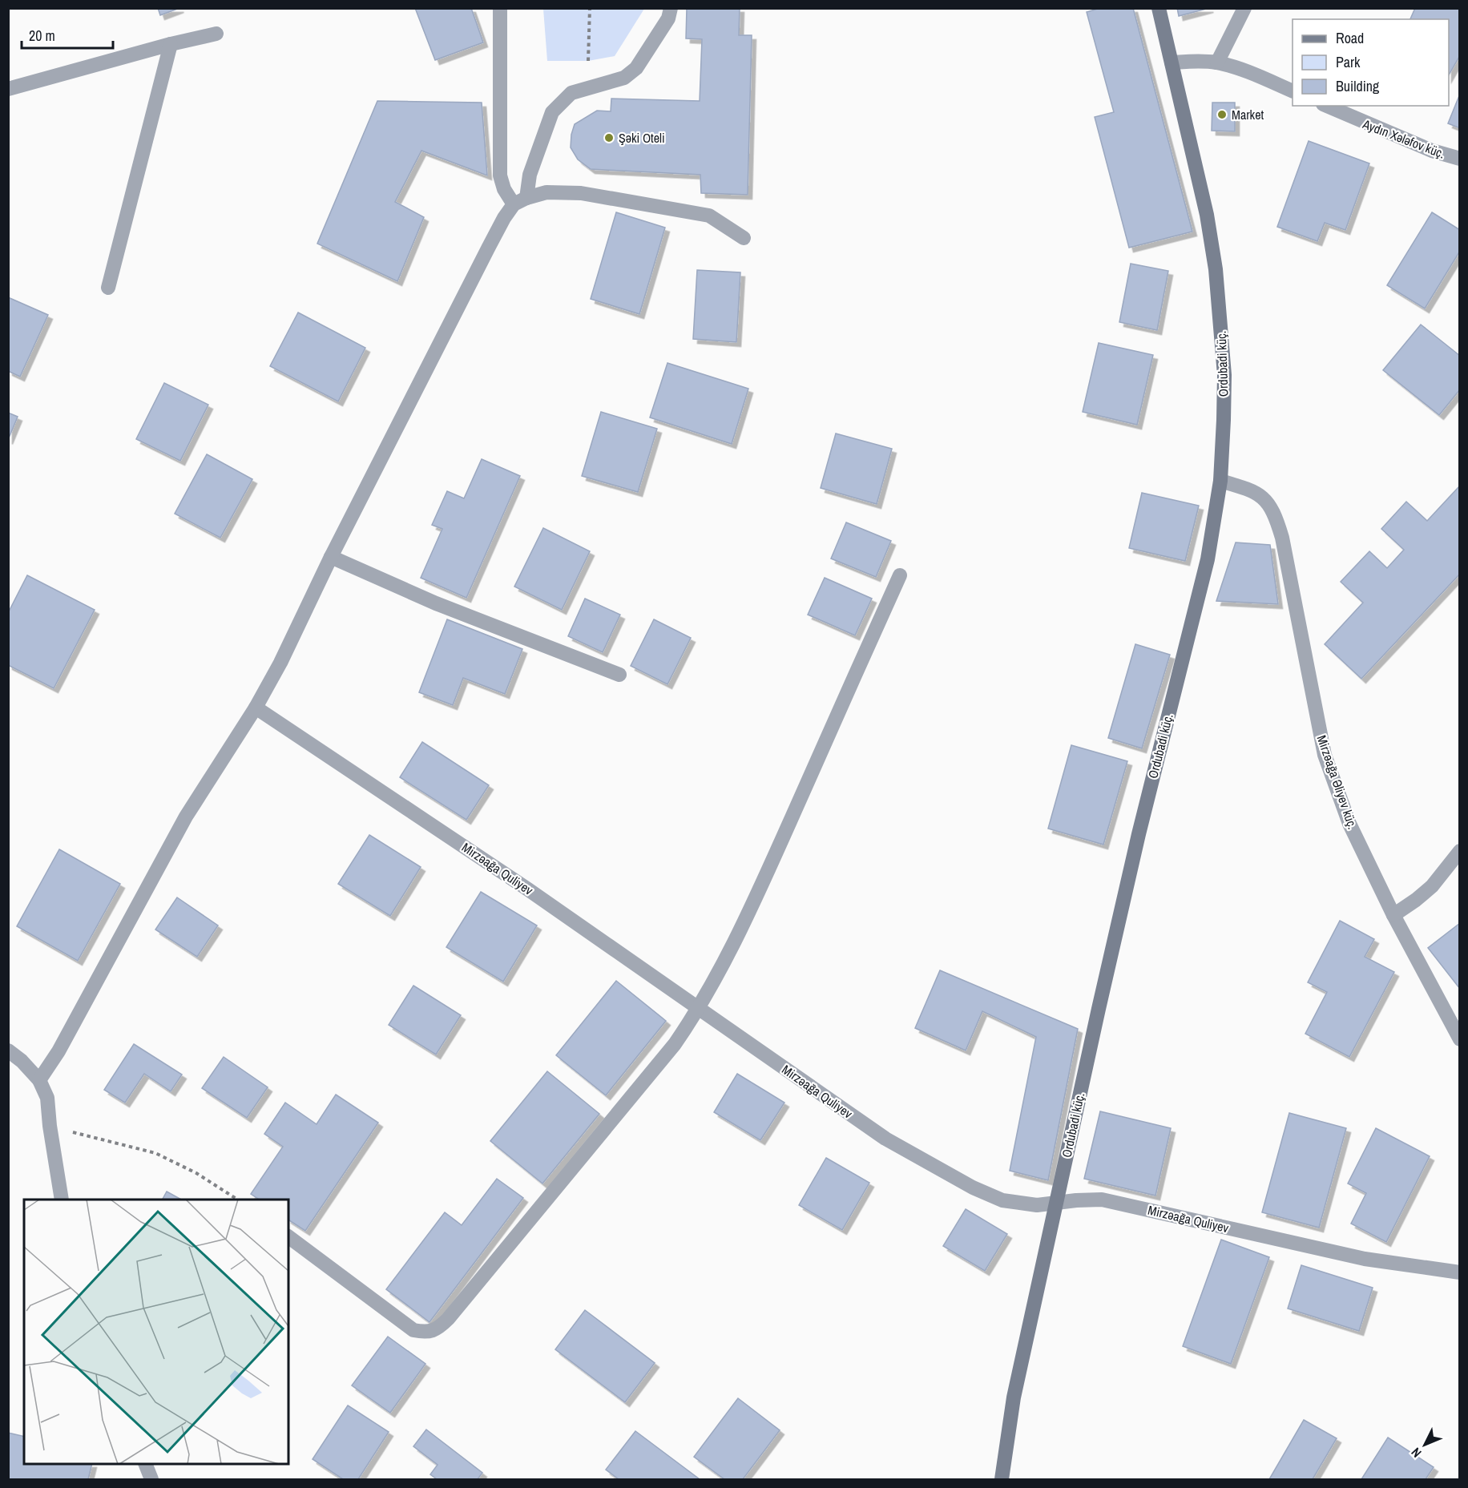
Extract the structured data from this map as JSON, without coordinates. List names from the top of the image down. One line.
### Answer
{"streets":{"street":["Aydın Xələfov küç.","Ordubadi küç.","Mirzəağa Əliyev küç.","Mirzəağa Quliyev"]},"crossings":[["Ordubadi küç.","Mirzəağa Əliyev küç."],["Ordubadi küç.","Mirzəağa Quliyev"]],"places":["Market","Şəki Oteli"],"legend":["Road","Park","Building"],"scale_bar":"20 m","north":"bottom left"}
